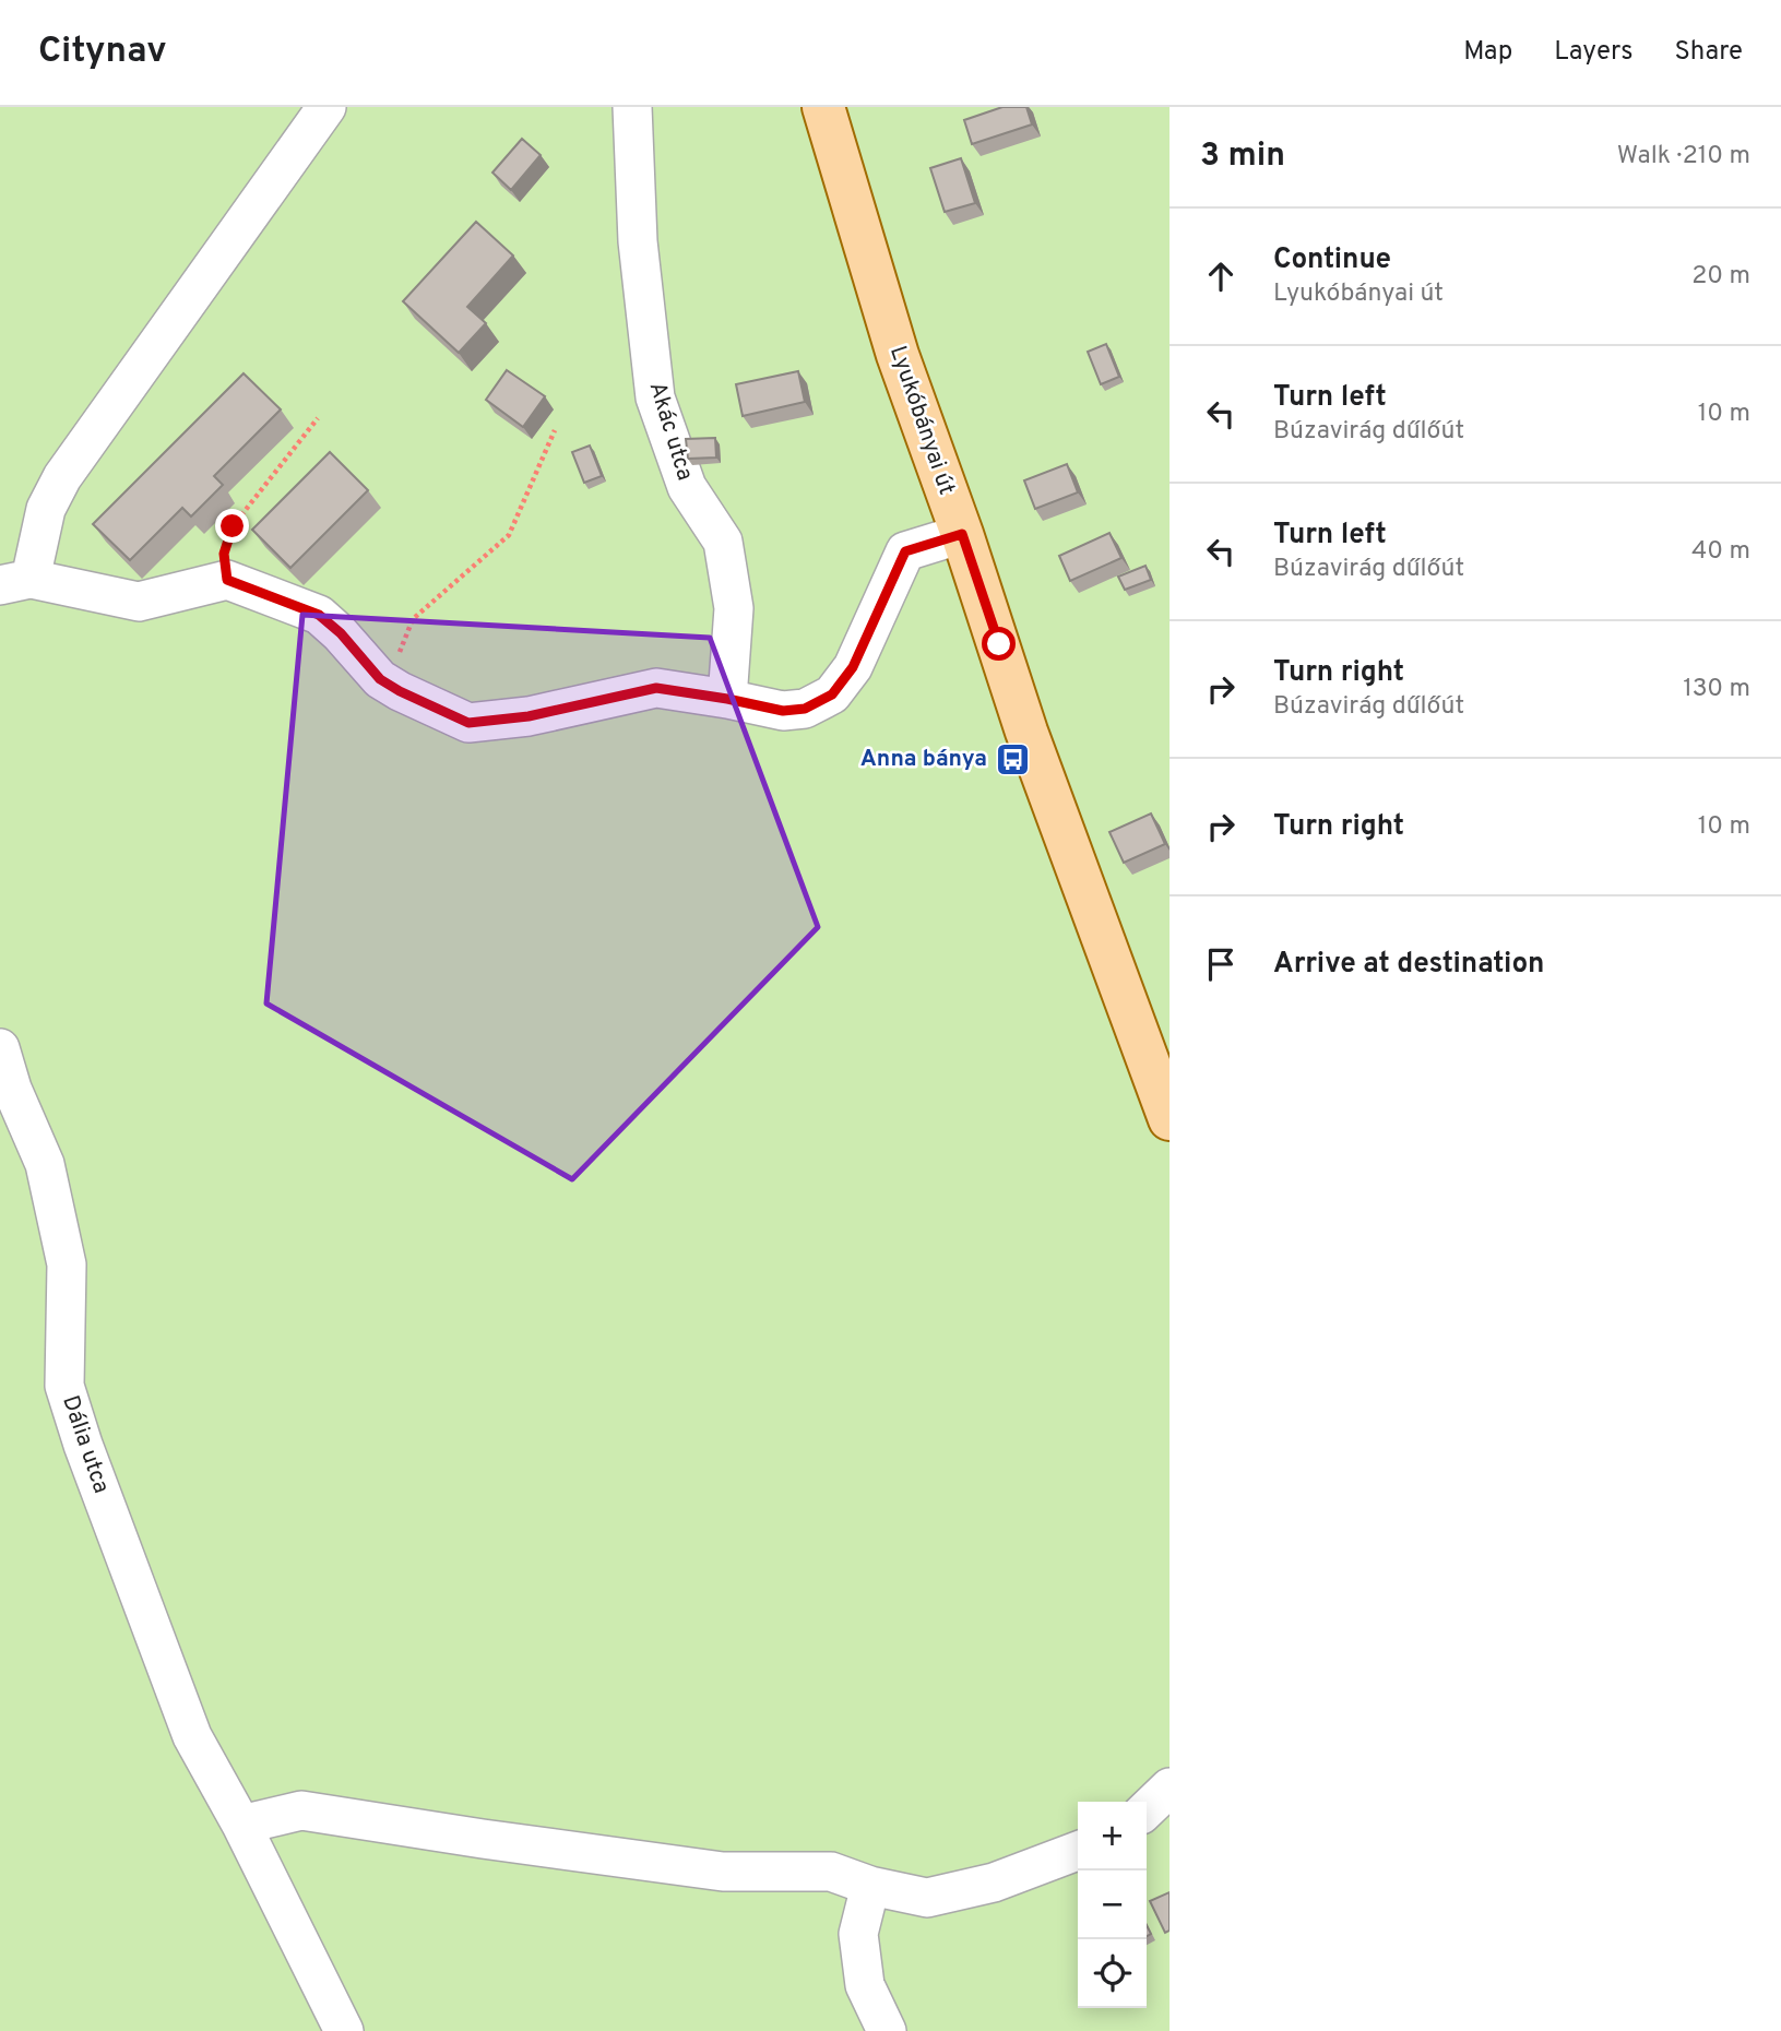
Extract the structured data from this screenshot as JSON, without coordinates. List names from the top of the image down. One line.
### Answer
{"streets":{"main road":["Lyukóbányai út"],"street":["Akác utca","Dália utca"]},"places":{"bus stop":["Anna bánya"]},"page":{"header":"Citynav","nav":["Map","Layers","Share"],"heading":["3 min","Walk · 210 m"],"list":[["Continue","Lyukóbányai út","20 m"],["Turn left","Búzavirág dűlőút","10 m"],["Turn left","Búzavirág dűlőút","40 m"],["Turn right","Búzavirág dűlőút","130 m"],["Turn right","10 m"],"Arrive at destination"],"map_buttons":["+","−"]}}
